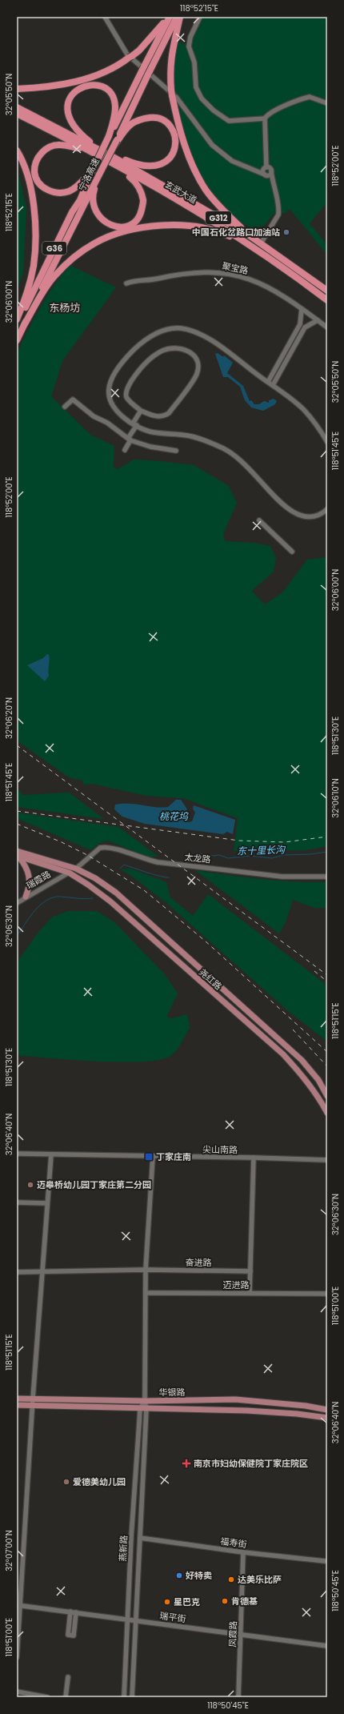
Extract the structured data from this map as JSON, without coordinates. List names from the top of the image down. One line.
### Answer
{"streets":{"highway":["宁洛高速","玄武大道","G312","G36"],"main road":["太龙路","尧红路","华银路"],"street":["聚宝路","瑞霞路","尖山南路","奋进路","迈进路","福寿街","燕新路","瑞平街","凤霞路"]},"crossings":[["太龙路","瑞霞路"],["太龙路","尧红路"],["瑞霞路","尧红路"],["尖山南路","燕新路"],["奋进路","燕新路"],["迈进路","燕新路"],["华银路","燕新路"],["福寿街","燕新路"],["福寿街","凤霞路"],["燕新路","瑞平街"],["瑞平街","凤霞路"]],"districts":["东杨坊"],"water":["桃花坞","东十里长沟"],"places":{"other":["中国石化岔路口加油站","迈皋桥幼儿园丁家庄第二分园","爱德美幼儿园","好特卖","达美乐比萨","肯德基","星巴克"],"transit":["丁家庄南"],"health":["南京市妇幼保健院丁家庄院区"]},"coordinates":["118°52'15\"E","32°05'50\"N","118°52'00\"E","32°06'00\"N","118°51'45\"E","32°06'20\"N","118°51'30\"E","32°06'10\"N","32°06'30\"N","118°51'15\"E","32°06'40\"N","118°51'00\"E","32°07'00\"N","118°50'45\"E"]}
